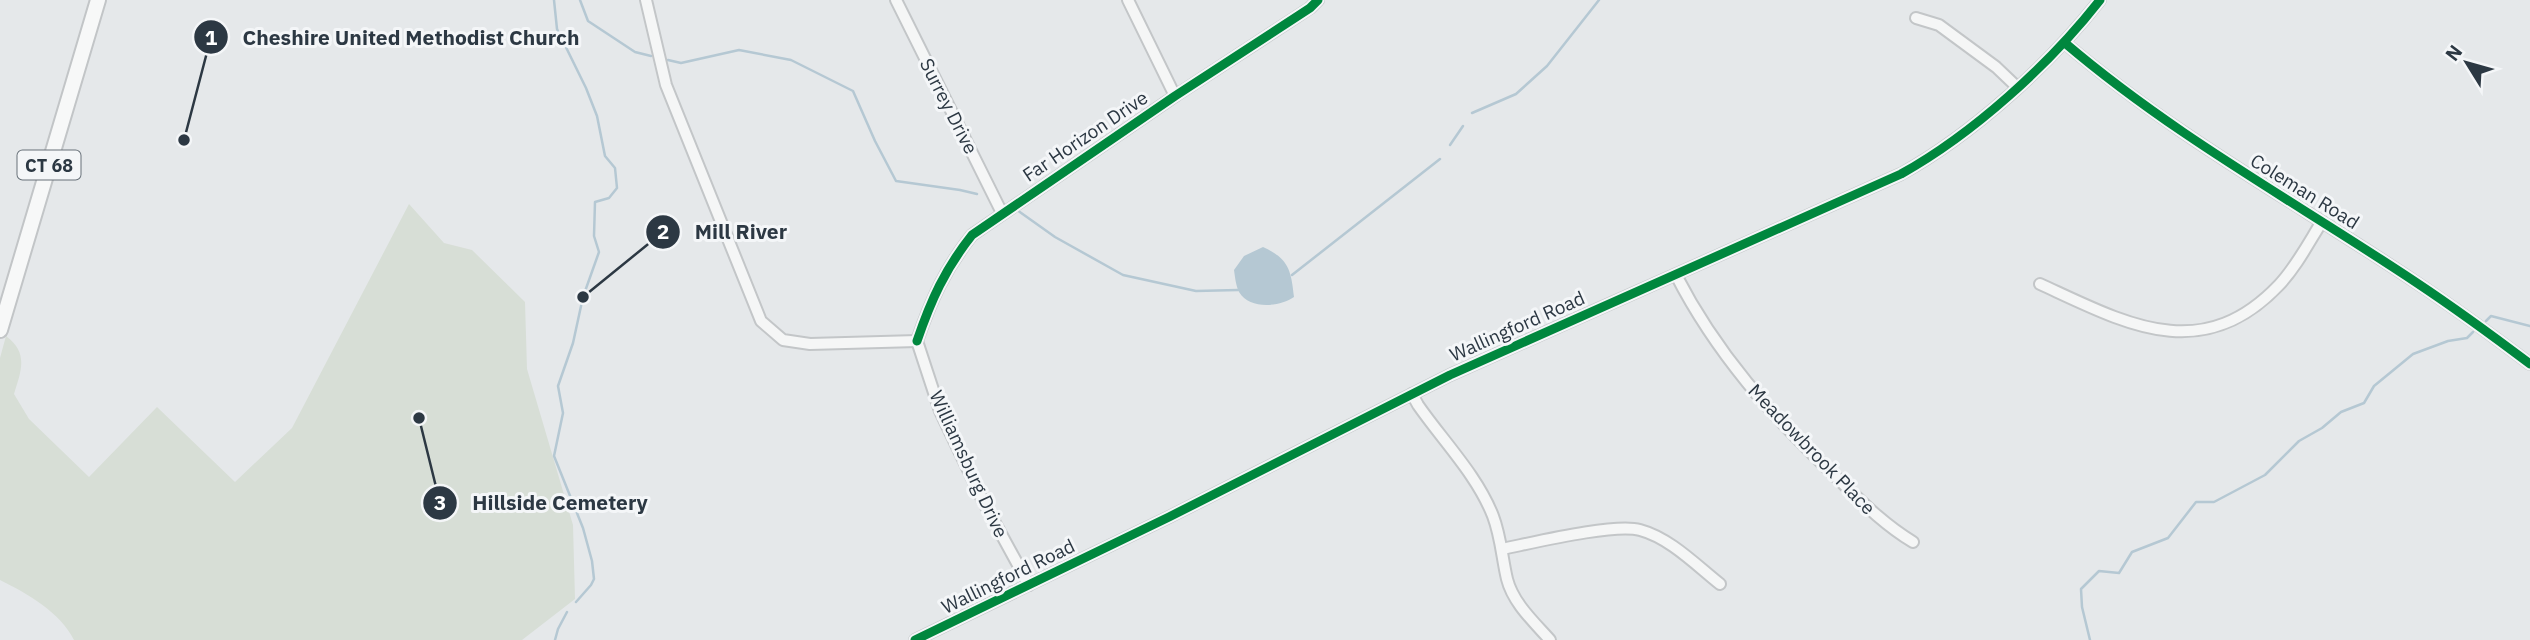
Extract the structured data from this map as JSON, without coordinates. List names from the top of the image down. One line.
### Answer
{"streets":{"main road":["CT 68"],"street":["Surrey Drive","Far Horizon Drive","Coleman Road","Wallingford Road","Meadowbrook Place","Williamsburg Drive"]},"crossings":[["Surrey Drive","Far Horizon Drive"],["Far Horizon Drive","Williamsburg Drive"],["Coleman Road","Wallingford Road"],["Wallingford Road","Meadowbrook Place"],["Wallingford Road","Williamsburg Drive"]],"places":["Cheshire United Methodist Church","Mill River","Hillside Cemetery"],"north":"top left"}
